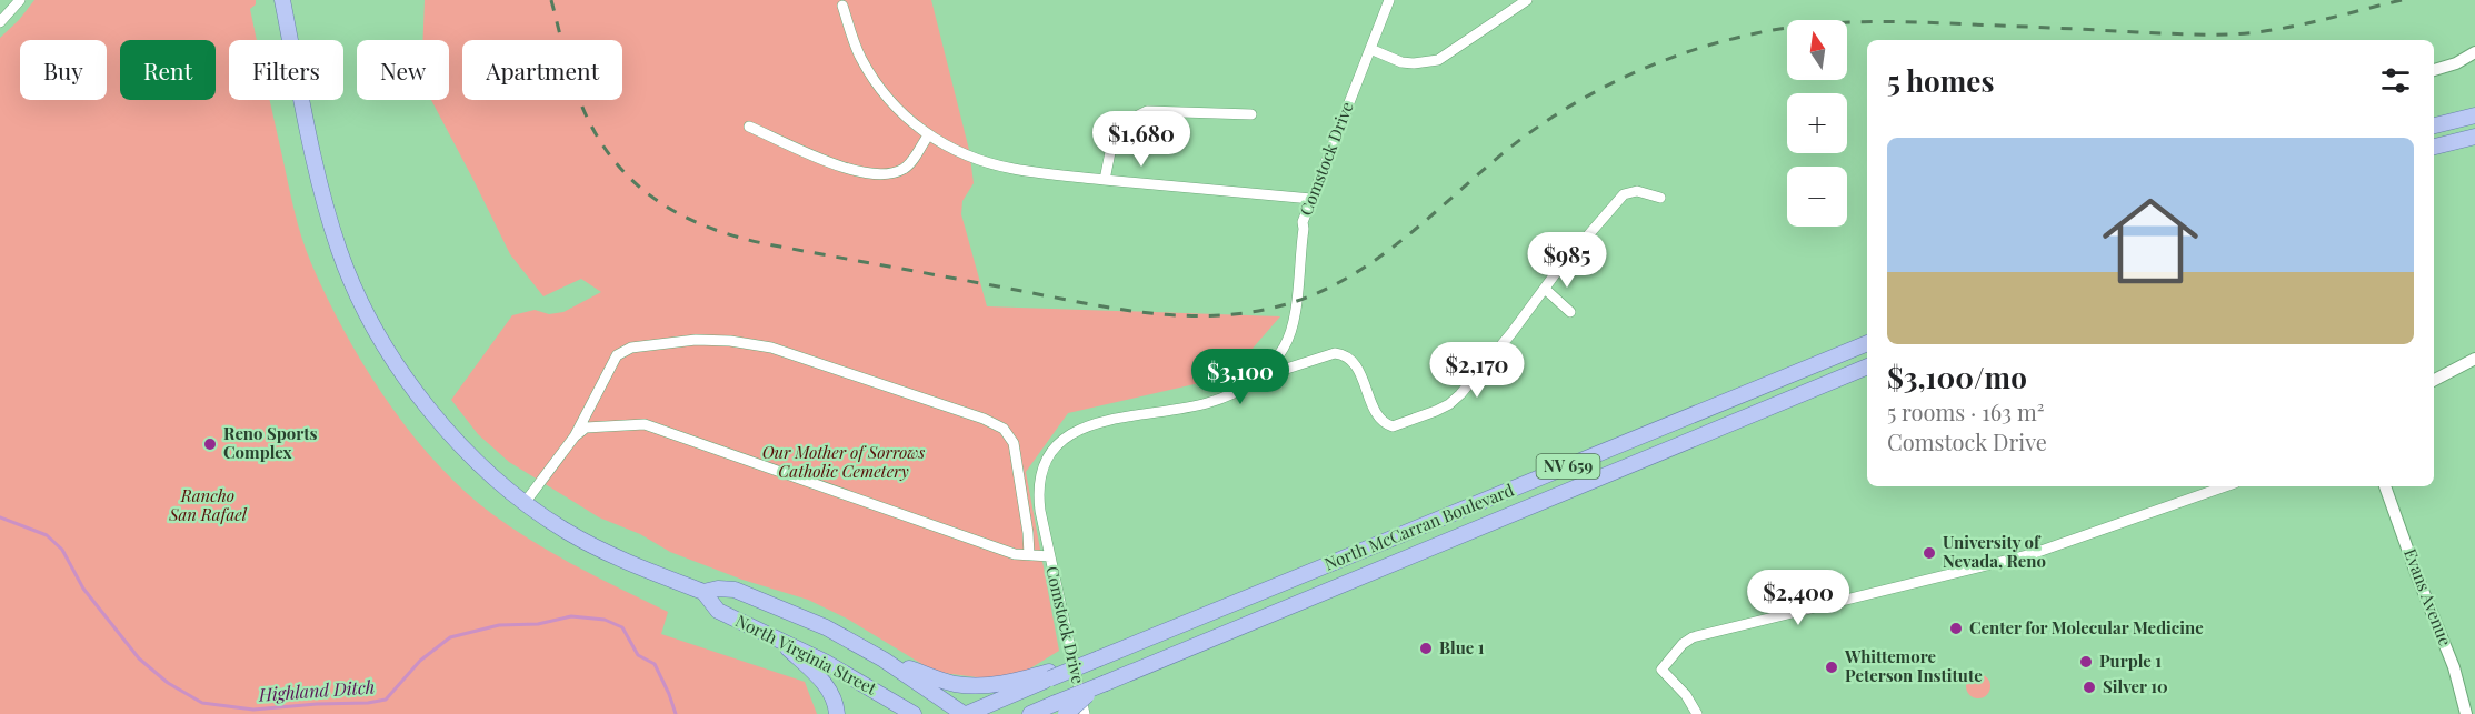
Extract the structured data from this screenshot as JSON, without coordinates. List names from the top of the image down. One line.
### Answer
{"streets":{"main road":["NV 659","North McCarran Boulevard","North Virginia Street"],"street":["Comstock Drive","Evans Avenue"]},"crossings":[["North McCarran Boulevard","North Virginia Street"]],"water":["Highland Ditch"],"parks":["Our Mother of Sorrows Catholic Cemetery","Rancho San Rafael"],"places":["Reno Sports Complex","University of Nevada, Reno","Center for Molecular Medicine","Blue 1","Purple 1","Whittemore Peterson Institute","Silver 10"],"north":"top","page":{"map_buttons":["+","−"],"chip":["Buy","Rent","Filters","New","Apartment"],"heading":"5 homes","price":["$1,680","$985","$2,170","$3,100","$2,400"],"list":[{"name":"$3,100/mo","note":"5 rooms · 163 m² · Comstock Drive"}]}}
